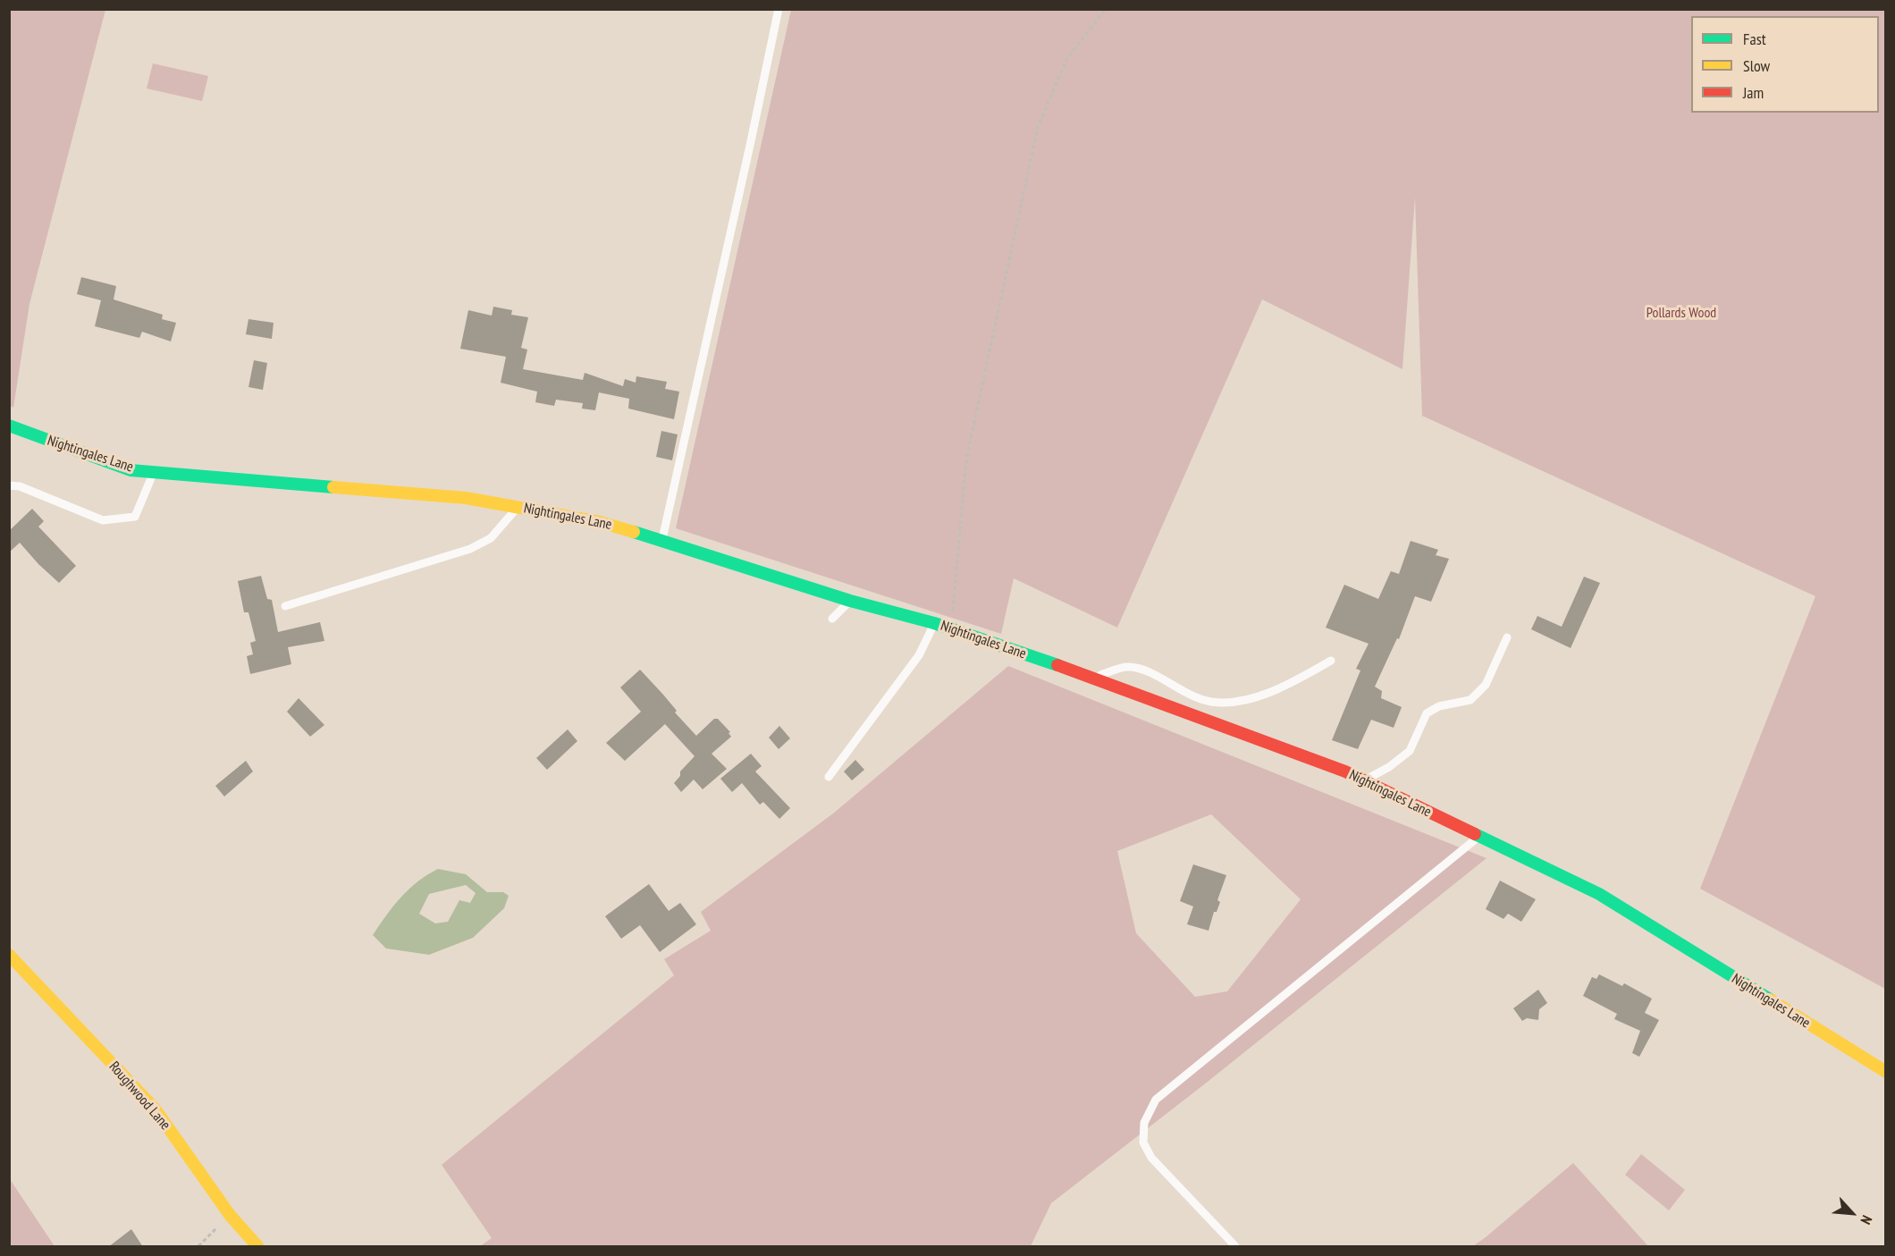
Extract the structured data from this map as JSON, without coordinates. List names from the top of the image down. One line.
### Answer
{"streets":{"main road":["Nightingales Lane","Roughwood Lane"]},"parks":["Pollards Wood"],"legend":["Fast","Slow","Jam"],"north":"bottom right"}
